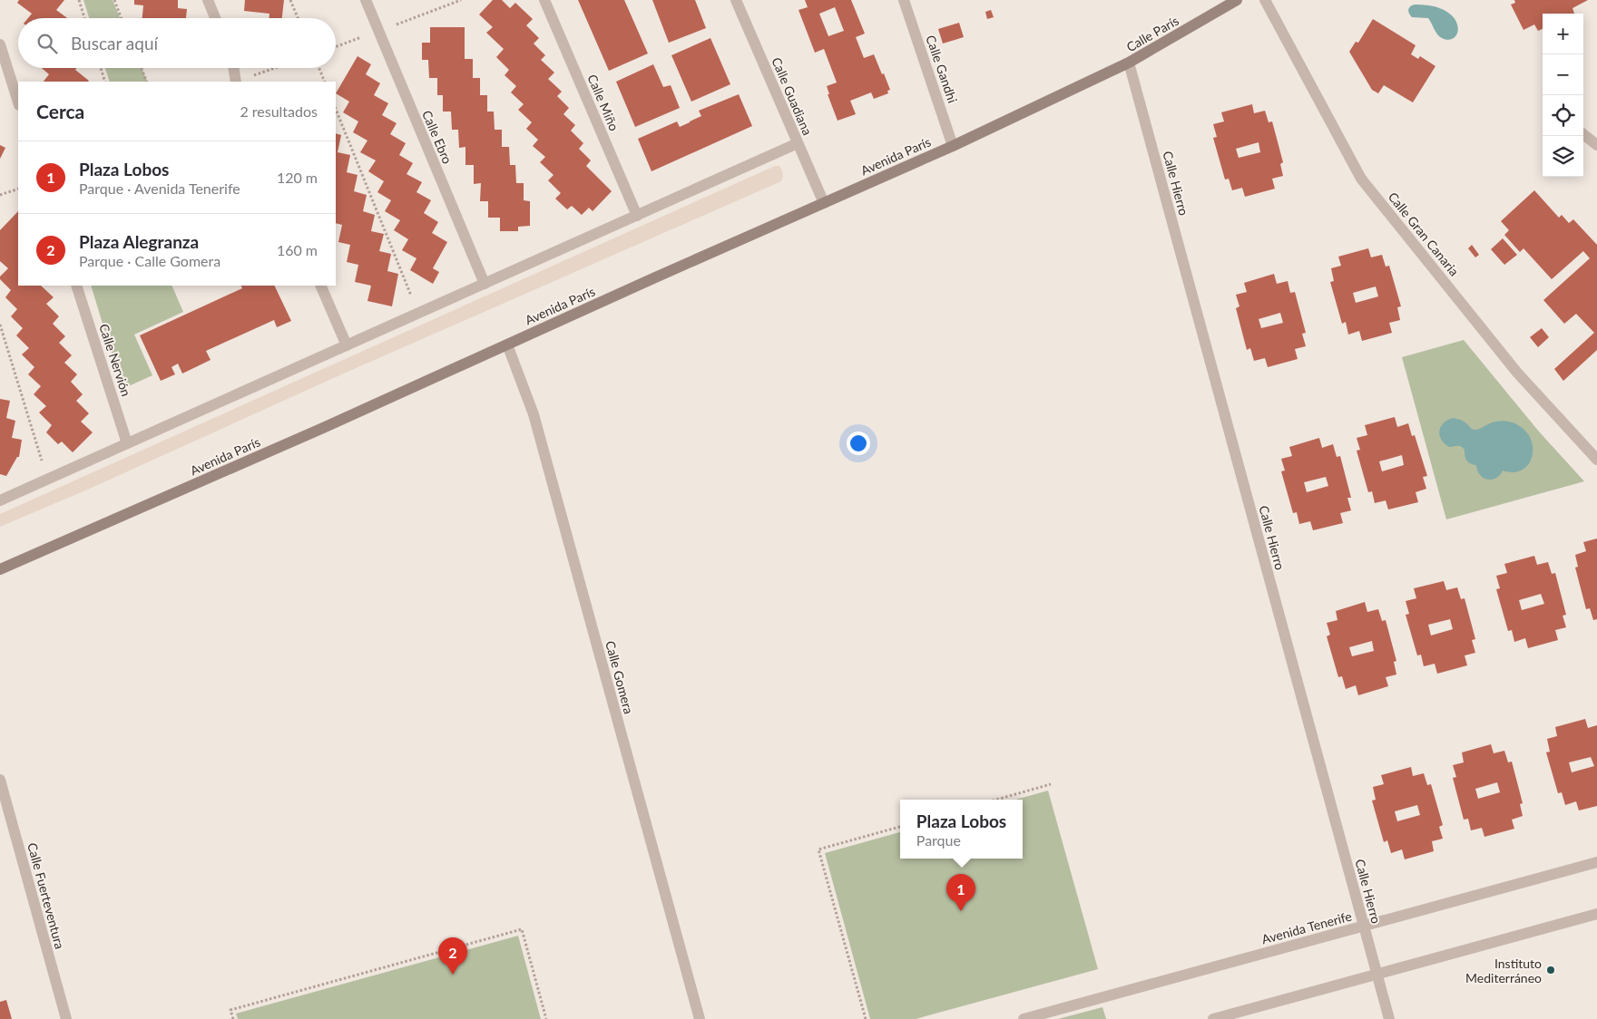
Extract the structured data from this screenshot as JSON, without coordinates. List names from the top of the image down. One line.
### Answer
{"streets":{"main road":["Calle París","Avenida París"],"street":["Calle Gandhi","Calle Guadiana","Calle Miño","Calle Ebro","Calle Hierro","Calle Gran Canaria","Calle Nervión","Calle Gomera","Calle Fuerteventura","Avenida Tenerife"]},"crossings":[["Calle París","Avenida París"],["Calle París","Calle Hierro"],["Calle Gandhi","Avenida París"],["Calle Guadiana","Avenida París"],["Avenida París","Calle Hierro"],["Avenida París","Calle Gomera"],["Calle Hierro","Avenida Tenerife"]],"places":["Instituto Mediterráneo"],"page":{"map_buttons":["+","−"],"search":"Buscar aquí","heading":["Cerca","2 resultados"],"list":[{"mark":"1","name":"Plaza Lobos","note":"Parque · Avenida Tenerife","value":"120 m"},{"mark":"2","name":"Plaza Alegranza","note":"Parque · Calle Gomera","value":"160 m"}],"popup":["Plaza Lobos","Parque"],"pins":["1","2"]}}
